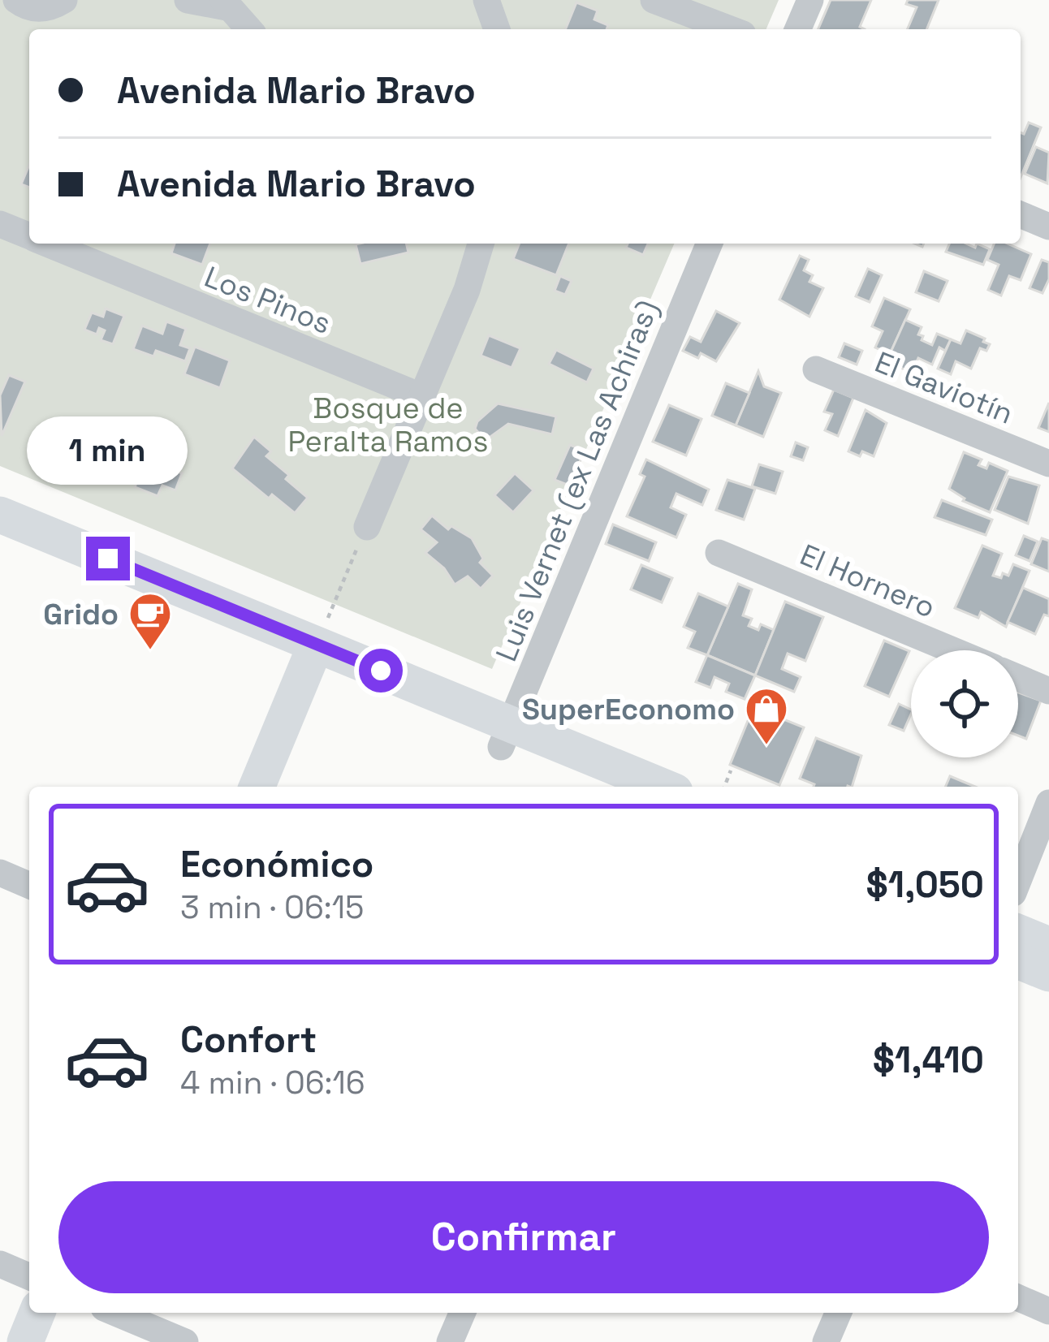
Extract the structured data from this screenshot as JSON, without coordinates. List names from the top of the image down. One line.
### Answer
{"streets":{"street":["Los Pinos","El Gaviotín","Luis Vernet (ex Las Achiras)","El Hornero"]},"parks":["Bosque de Peralta Ramos"],"places":{"cafe":["Grido"],"shop":["SuperEconomo"]},"page":{"banner":["Avenida Mario Bravo","Avenida Mario Bravo"],"bubble":"1 min","list":[{"name":"Económico","note":"3 min · 06:15","value":"$1,050"},{"name":"Confort","note":"4 min · 06:16","value":"$1,410"}],"buttons":"Confirmar"}}
